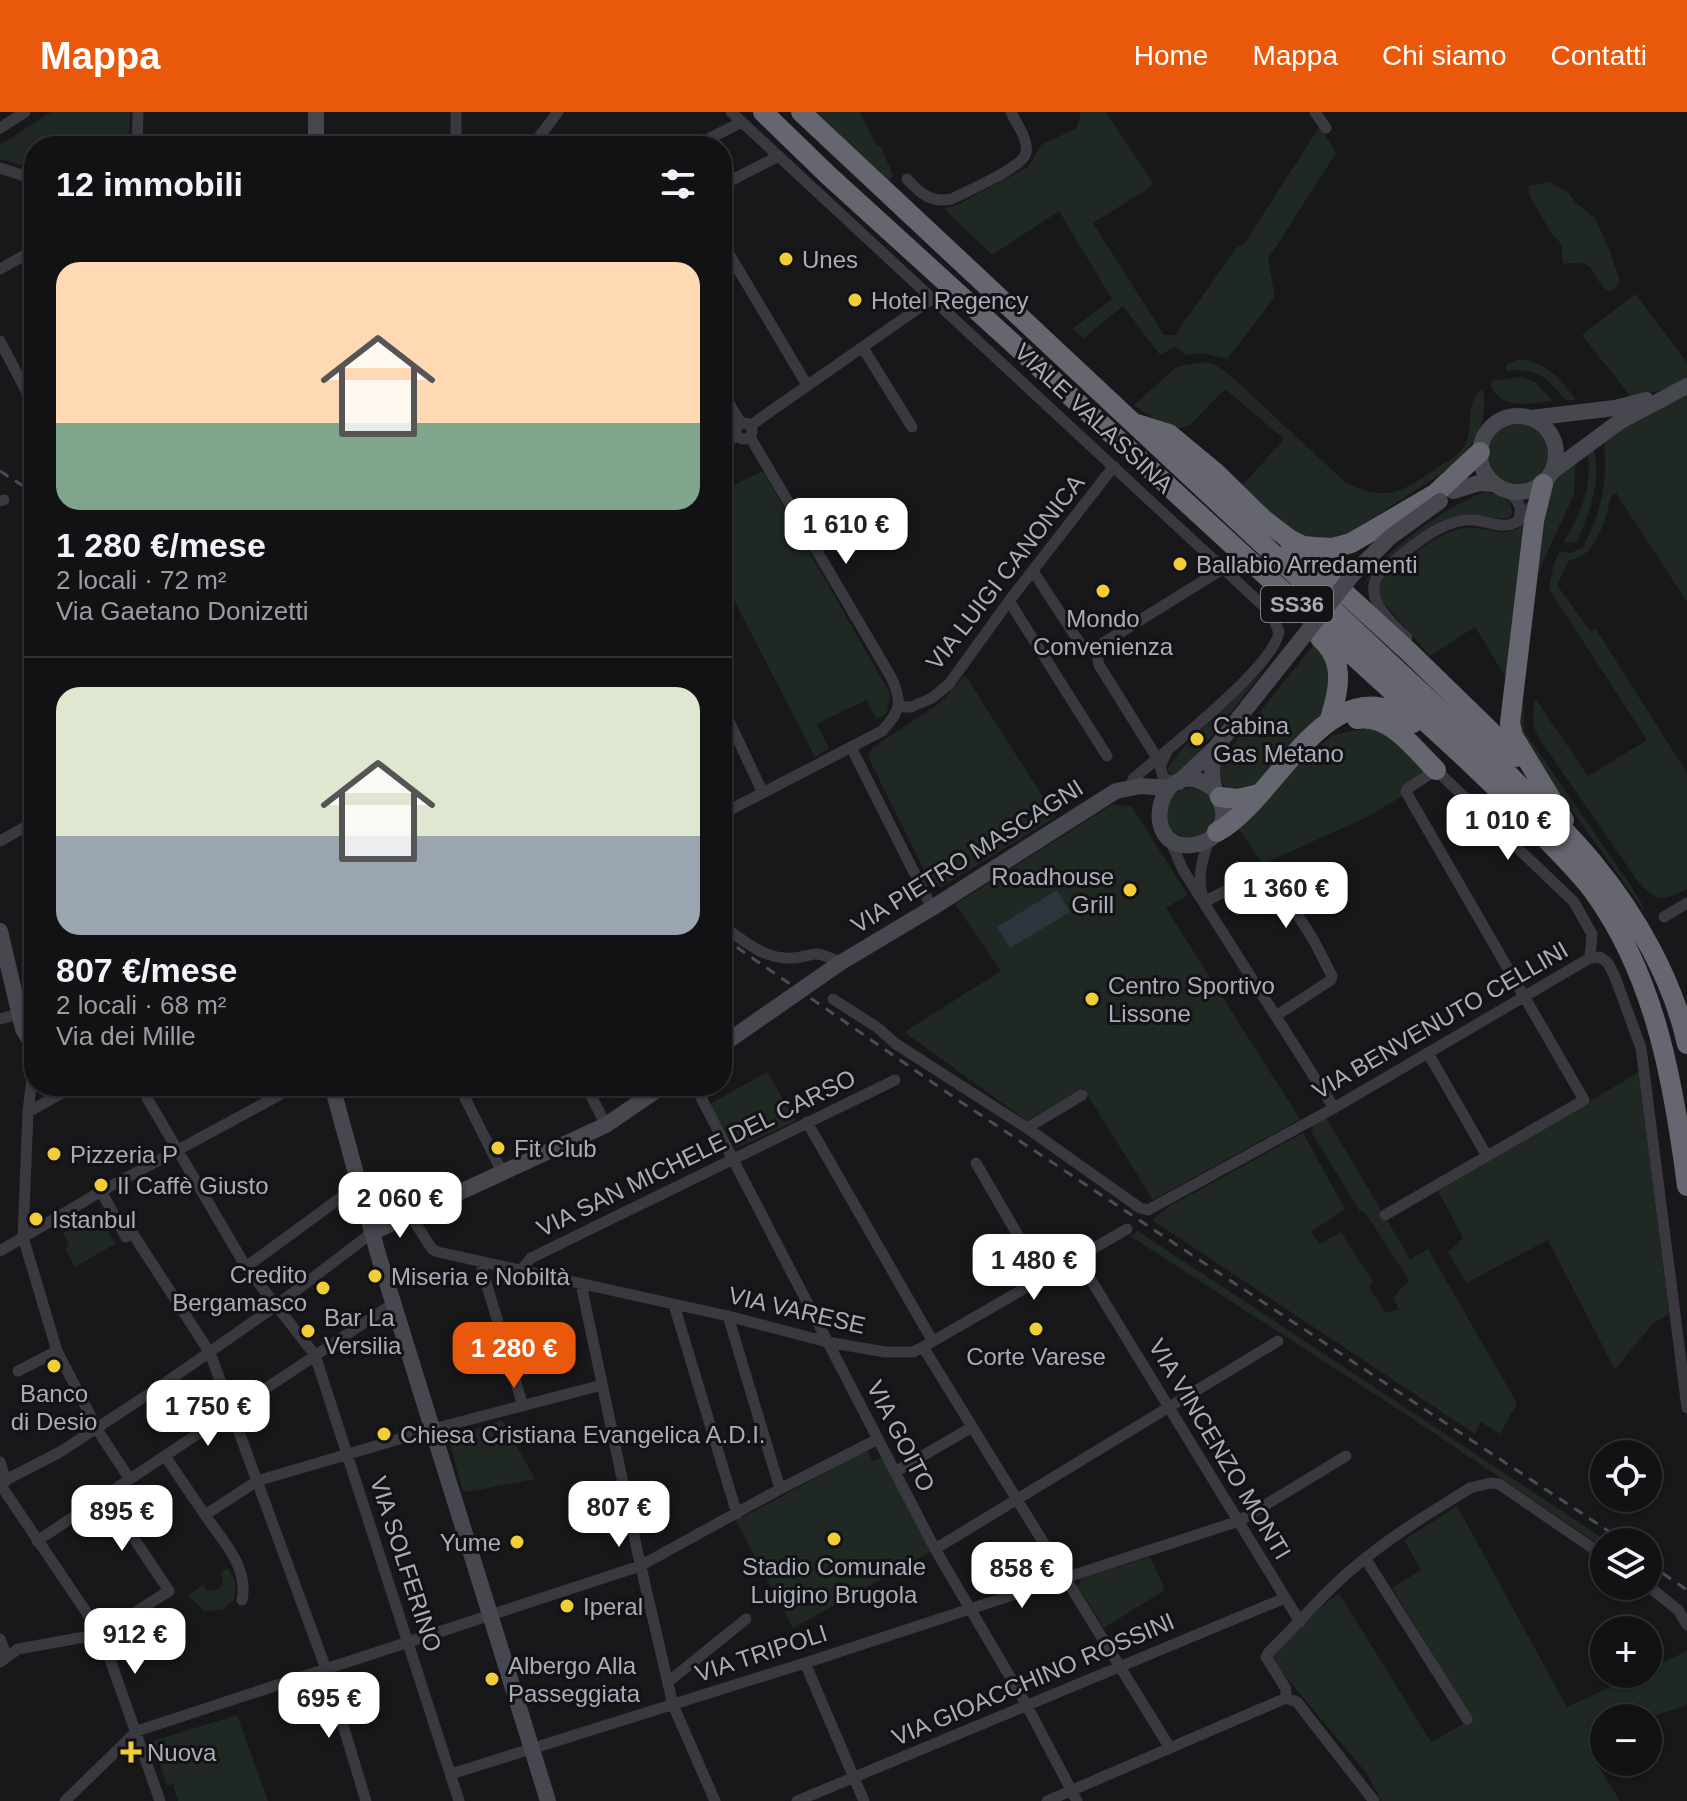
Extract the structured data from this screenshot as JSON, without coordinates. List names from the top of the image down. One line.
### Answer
{"streets":{"highway":["SS36"],"street":["VIALE VALASSINA","VIA LUIGI CANONICA","VIA PIETRO MASCAGNI","VIA BENVENUTO CELLINI","VIA SAN MICHELE DEL CARSO","VIA VARESE","VIA GOITO","VIA VINCENZO MONTI","VIA SOLFERINO","VIA TRIPOLI","VIA GIOACCHINO ROSSINI"]},"crossings":[["VIALE VALASSINA","VIA LUIGI CANONICA"],["VIALE VALASSINA","VIA PIETRO MASCAGNI"],["VIA SAN MICHELE DEL CARSO","VIA VARESE"],["VIA SAN MICHELE DEL CARSO","VIA GOITO"],["VIA VARESE","VIA GOITO"],["VIA VARESE","VIA VINCENZO MONTI"],["VIA GOITO","VIA TRIPOLI"],["VIA GOITO","VIA GIOACCHINO ROSSINI"],["VIA VINCENZO MONTI","VIA TRIPOLI"],["VIA VINCENZO MONTI","VIA GIOACCHINO ROSSINI"],["VIA SOLFERINO","VIA TRIPOLI"]],"places":{"other":["Unes","Hotel Regency","Ballabio Arredamenti","Mondo Convenienza","Cabina Gas Metano","Roadhouse Grill","Centro Sportivo Lissone","Fit Club","Pizzeria P","Il Caffè Giusto","Istanbul","Miseria e Nobiltà","Credito Bergamasco","Corte Varese","Bar La Versilia","Banco di Desio","Chiesa Cristiana Evangelica A.D.I.","Stadio Comunale Luigino Brugola","Yume","Iperal","Albergo Alla Passeggiata"],"health":["Nuova"]},"page":{"header":"Mappa","nav":["Home","Mappa","Chi siamo","Contatti"],"heading":"12 immobili","list":[{"name":"1 280 €/mese","note":"2 locali · 72 m² · Via Gaetano Donizetti"},{"name":"807 €/mese","note":"2 locali · 68 m² · Via dei Mille"}],"price":["1 610 €","1 010 €","1 360 €","2 060 €","1 480 €","1 280 €","1 750 €","807 €","895 €","858 €","912 €","695 €"],"map_buttons":["+","−"]}}
